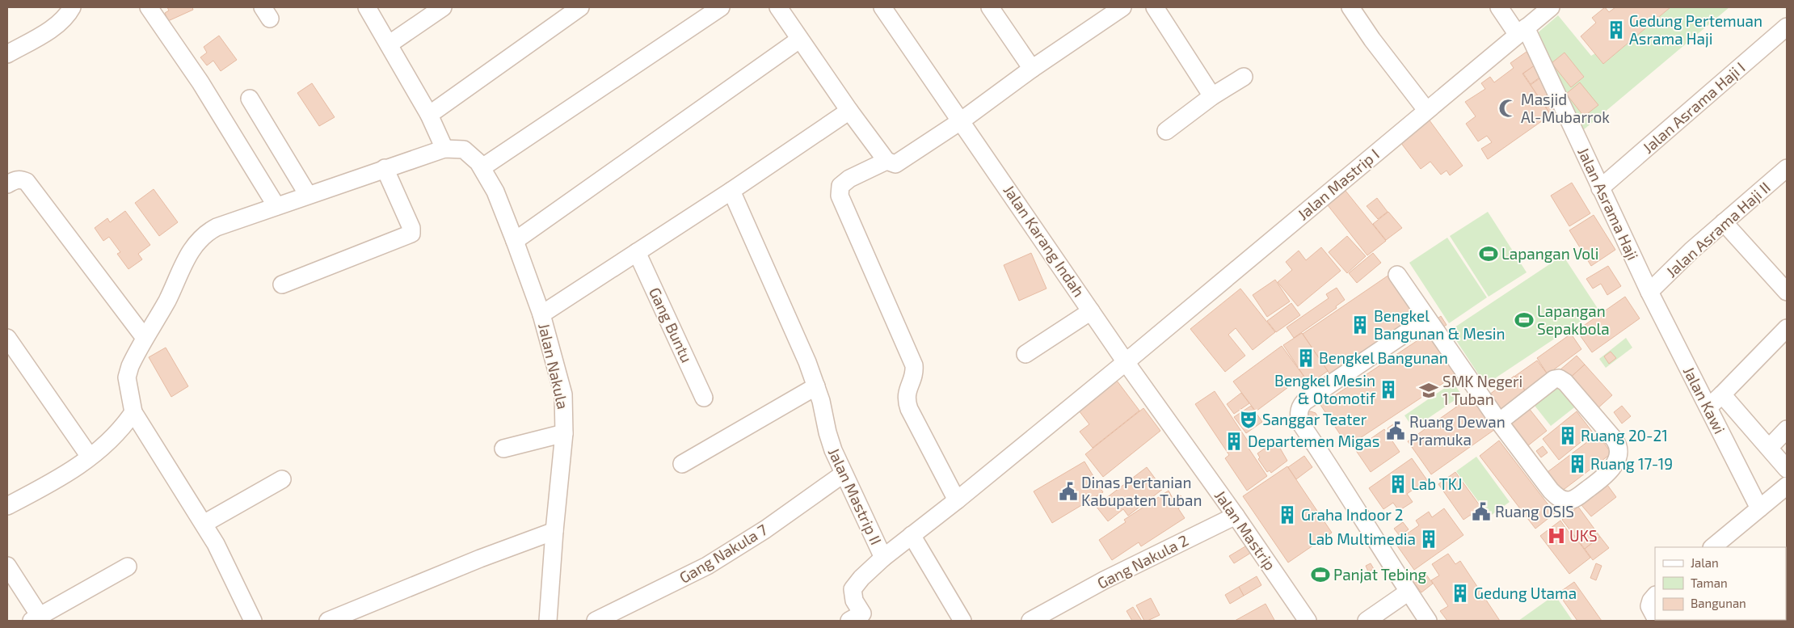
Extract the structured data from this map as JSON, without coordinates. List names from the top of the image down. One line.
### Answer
{"streets":{"street":["Jalan Asrama Haji I","Jalan Mastrip I","Jalan Asrama Haji","Jalan Asrama Haji II","Jalan Karang Indah","Gang Buntu","Jalan Nakula","Jalan Kawi","Jalan Mastrip II","Jalan Mastrip","Gang Nakula 7","Gang Nakula 2"]},"crossings":[["Jalan Asrama Haji I","Jalan Asrama Haji"],["Jalan Mastrip I","Jalan Asrama Haji"],["Jalan Mastrip I","Jalan Karang Indah"],["Jalan Mastrip I","Jalan Mastrip II"],["Jalan Mastrip I","Jalan Mastrip"],["Jalan Asrama Haji","Jalan Asrama Haji II"],["Jalan Asrama Haji","Jalan Kawi"],["Jalan Asrama Haji II","Jalan Kawi"],["Jalan Karang Indah","Jalan Mastrip II"],["Jalan Karang Indah","Jalan Mastrip"],["Jalan Mastrip II","Jalan Mastrip"],["Jalan Mastrip II","Gang Nakula 7"],["Jalan Mastrip","Gang Nakula 2"]],"places":{"building":["Gedung Pertemuan Asrama Haji","Bengkel Bangunan & Mesin","Bengkel Bangunan","Bengkel Mesin & Otomotif","Ruang 20-21","Departemen Migas","Ruang 17-19","Lab TKJ","Graha Indoor 2","Lab Multimedia","Gedung Utama"],"mosque":["Masjid Al-Mubarrok"],"sports":["Lapangan Voli","Lapangan Sepakbola","Panjat Tebing"],"school or university":["SMK Negeri 1 Tuban"],"theatre":["Sanggar Teater"],"public building":["Ruang Dewan Pramuka","Dinas Pertanian Kabupaten Tuban","Ruang OSIS"],"hospital":["UKS"]},"legend":["Jalan","Taman","Bangunan"]}
